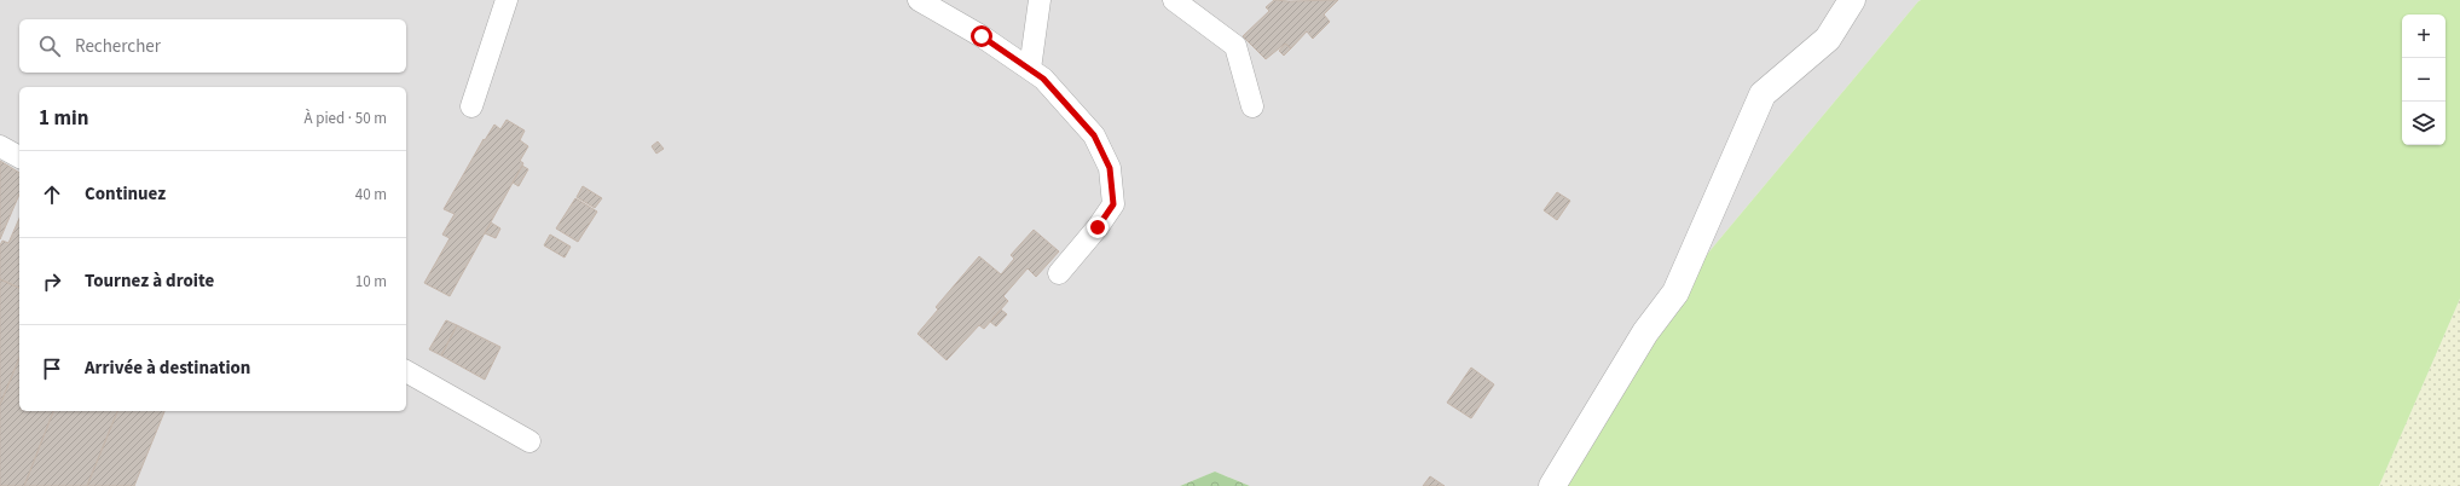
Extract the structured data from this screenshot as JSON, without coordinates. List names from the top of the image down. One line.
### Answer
{"page":{"map_buttons":["+","−"],"search":"Rechercher","heading":["1 min","À pied · 50 m"],"list":[["Continuez","40 m"],["Tournez à droite","10 m"],"Arrivée à destination"]}}
